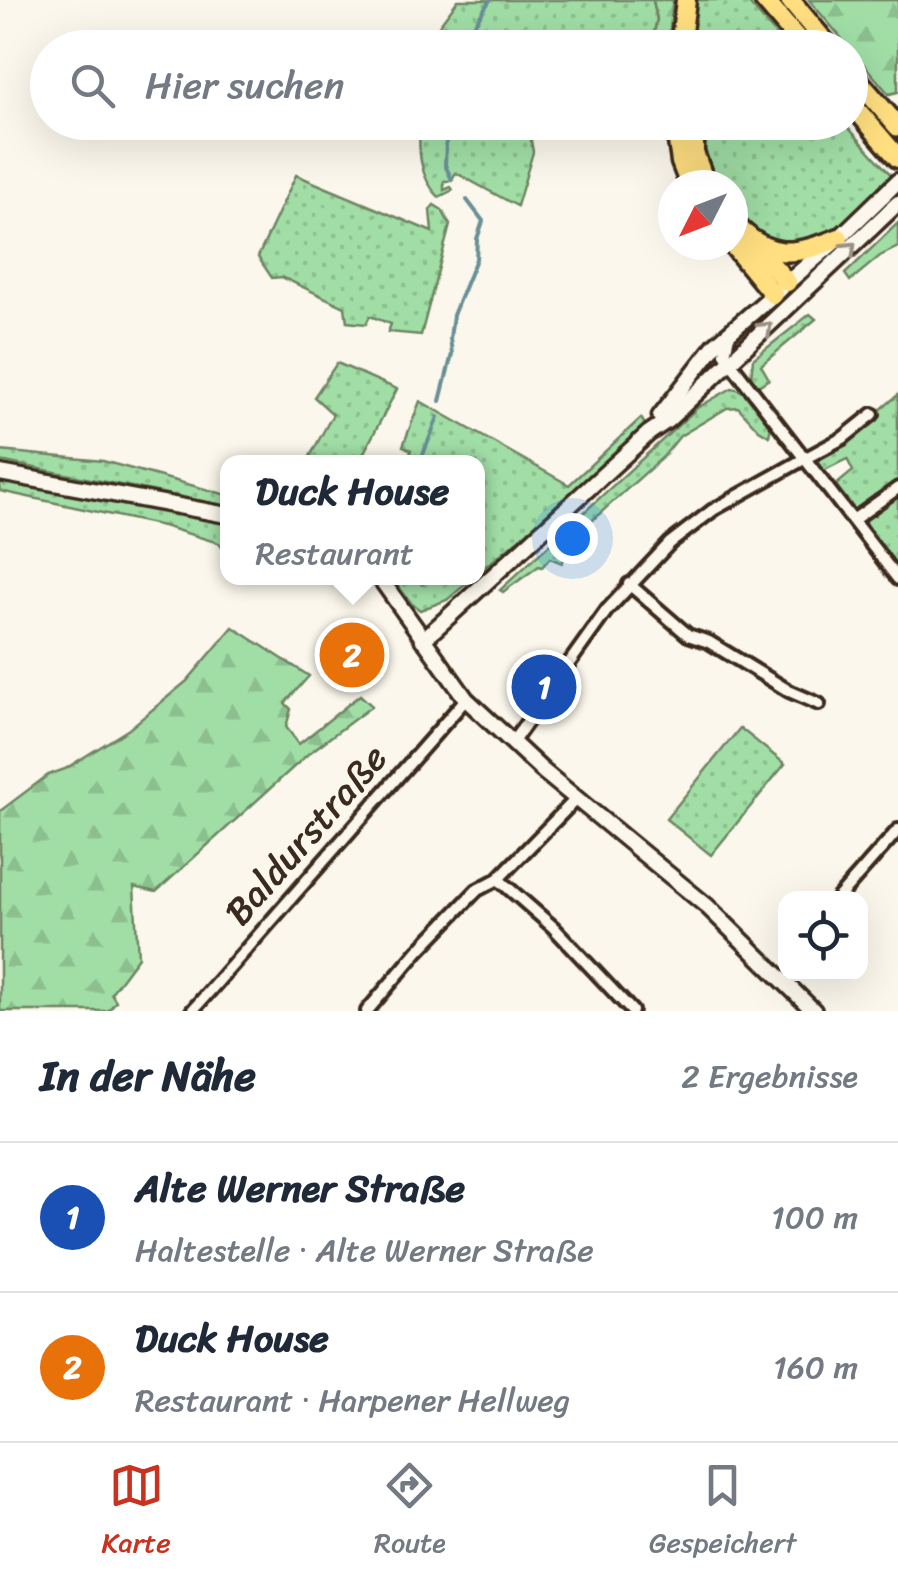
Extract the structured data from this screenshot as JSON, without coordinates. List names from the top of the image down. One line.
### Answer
{"streets":{"street":["Baldurstraße"]},"north":"bottom left","page":{"search":"Hier suchen","popup":["Duck House","Restaurant"],"pins":["2","1"],"heading":["In der Nähe","2 Ergebnisse"],"list":[{"mark":"1","name":"Alte Werner Straße","note":"Haltestelle · Alte Werner Straße","value":"100 m"},{"mark":"2","name":"Duck House","note":"Restaurant · Harpener Hellweg","value":"160 m"}],"nav":["Karte","Route","Gespeichert"]}}
